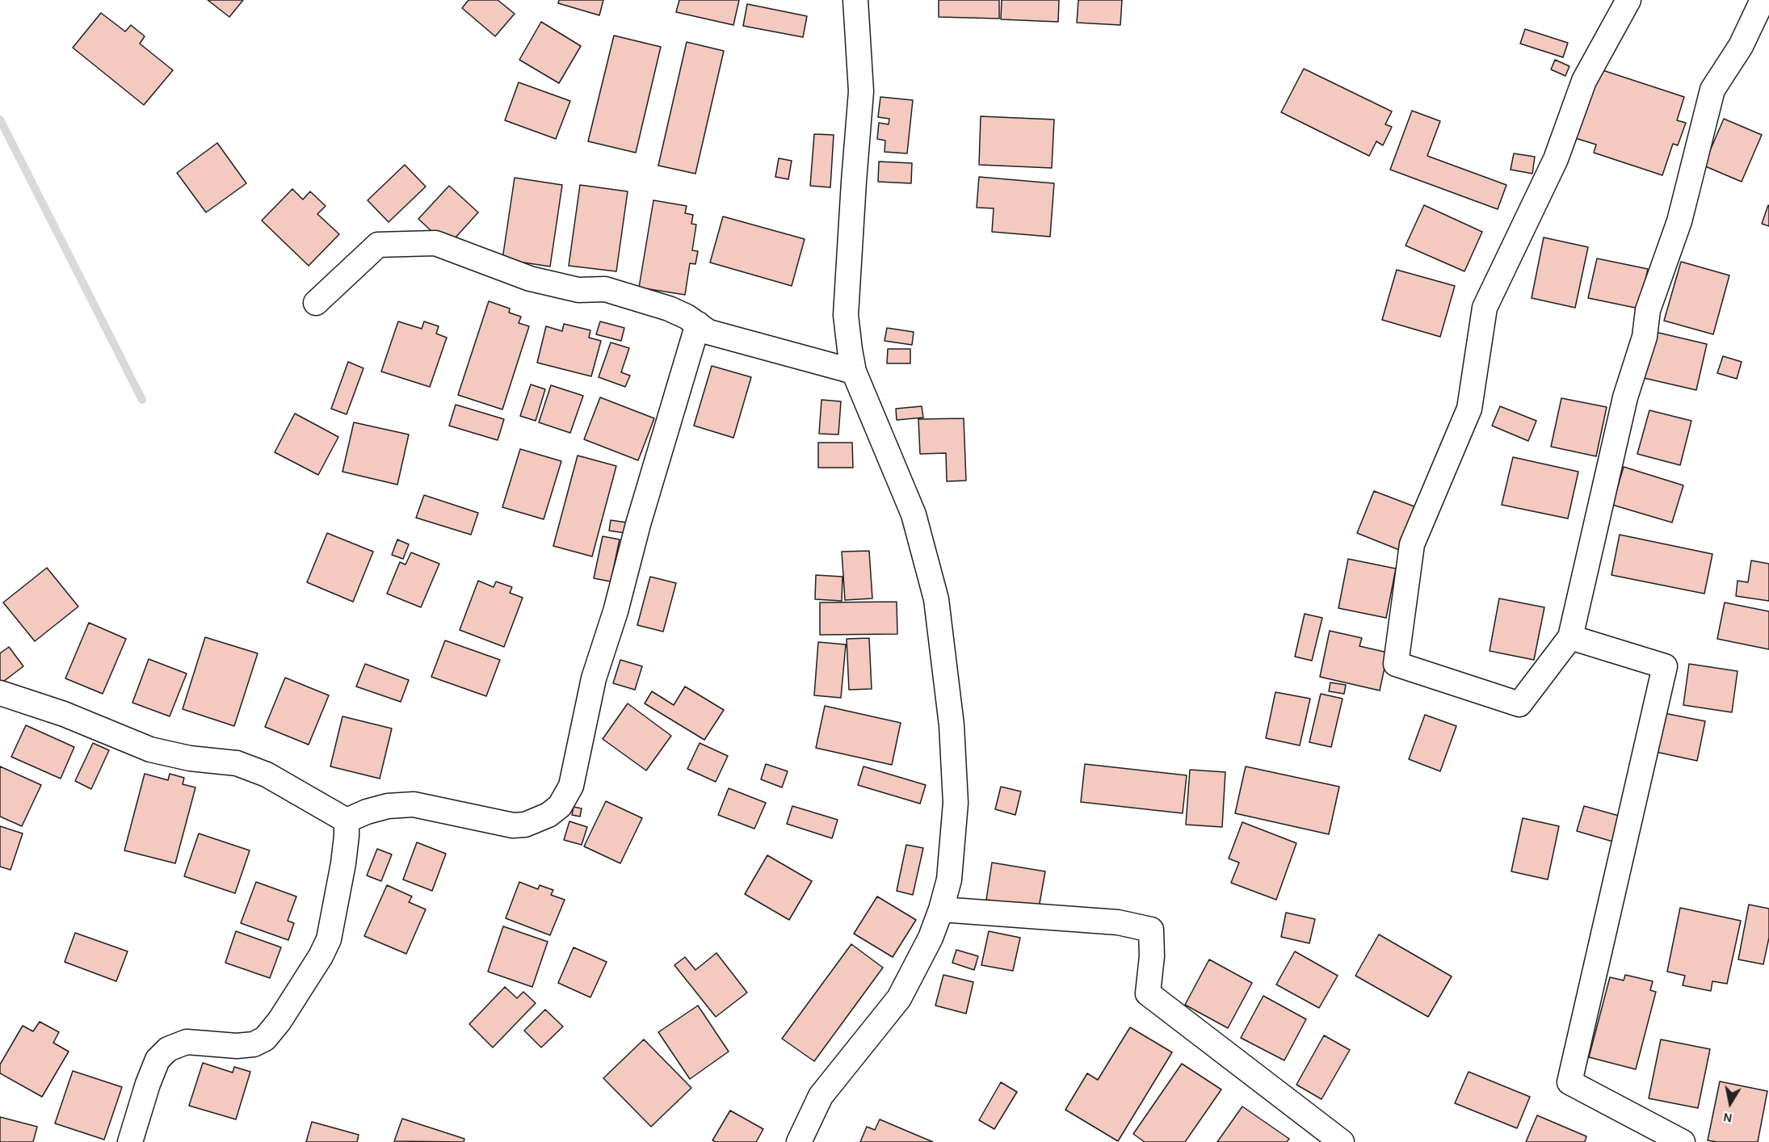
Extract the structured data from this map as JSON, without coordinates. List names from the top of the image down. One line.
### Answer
{"north":"bottom"}
